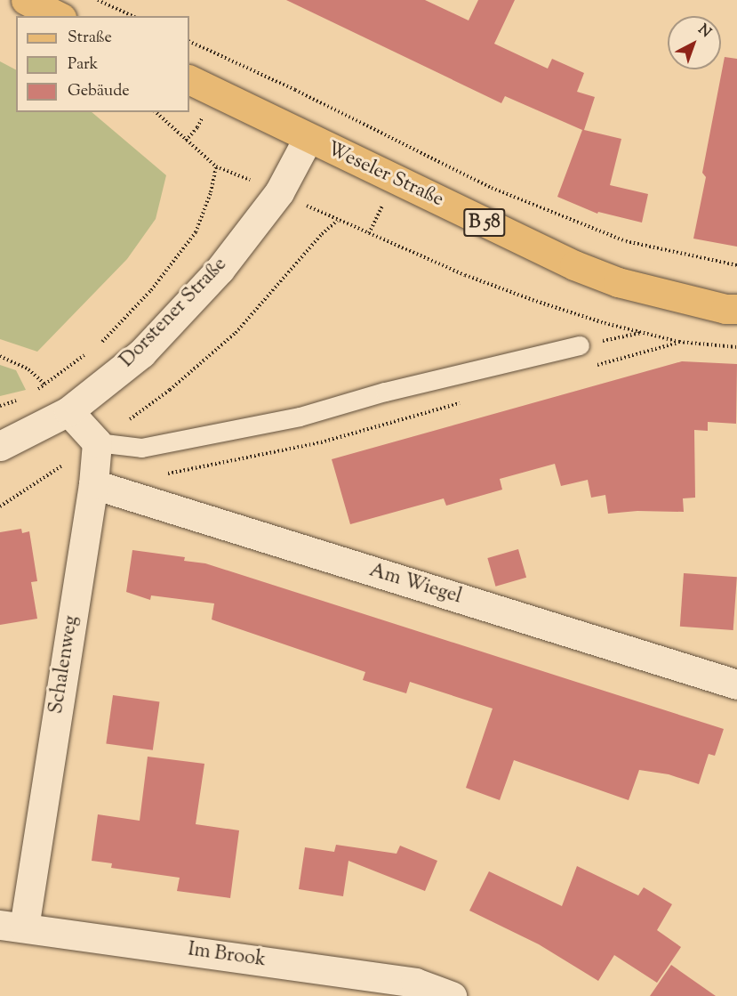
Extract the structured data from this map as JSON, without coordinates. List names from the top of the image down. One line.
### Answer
{"streets":{"main road":["Weseler Straße","B 58"],"street":["Dorstener Straße","Am Wiegel","Schalenweg","Im Brook"]},"crossings":[["Weseler Straße","Dorstener Straße"],["Am Wiegel","Schalenweg"],["Schalenweg","Im Brook"]],"legend":["Straße","Park","Gebäude"],"north":"top right"}
